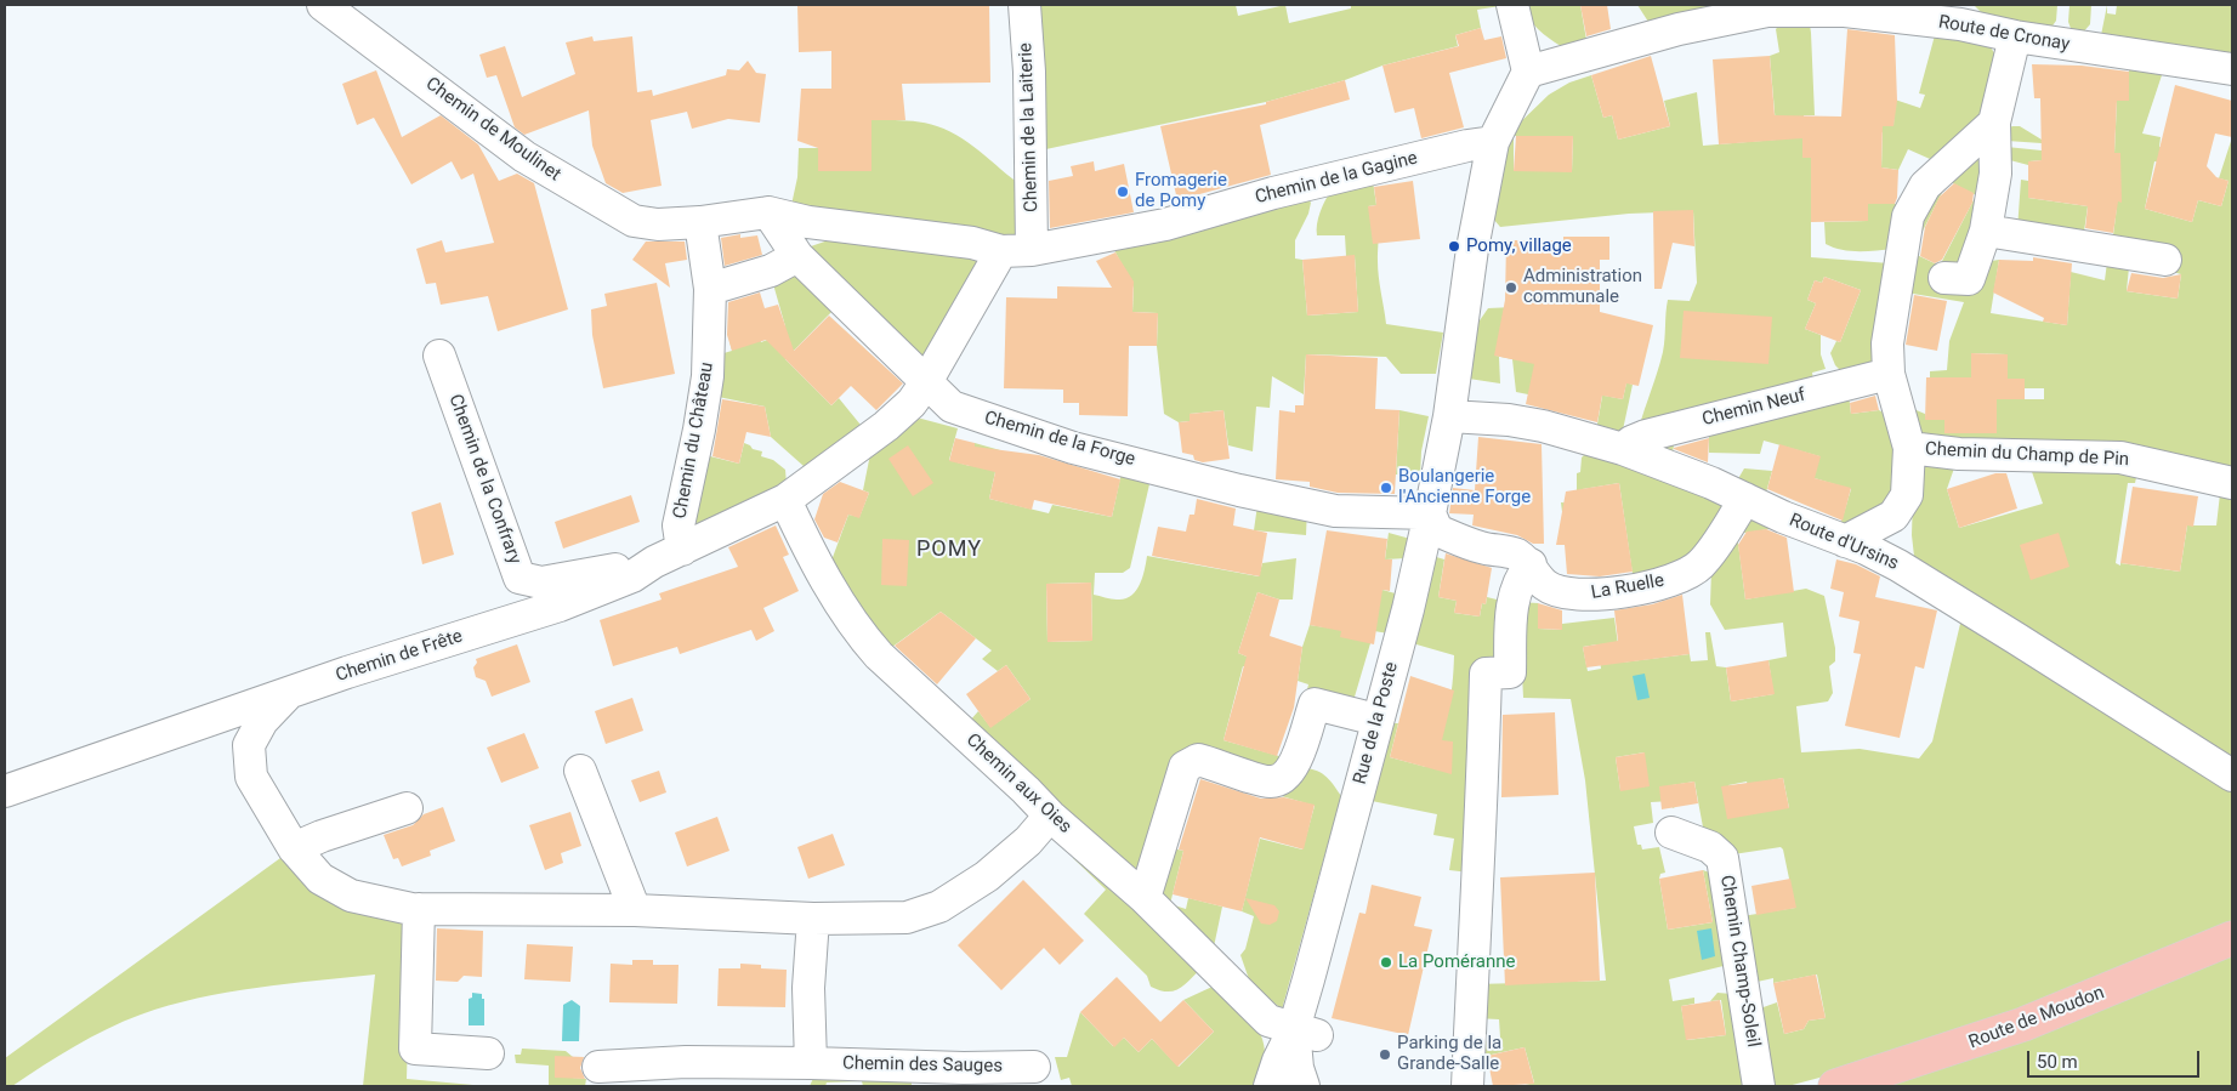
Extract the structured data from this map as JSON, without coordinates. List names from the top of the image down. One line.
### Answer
{"streets":{"main road":["Route de Moudon"],"street":["Route de Cronay","Chemin de la Laiterie","Chemin de Moulinet","Chemin de la Gagine","Chemin Neuf","Chemin de la Forge","Chemin du Château","Chemin du Champ de Pin","Chemin de la Confrary","Route d'Ursins","La Ruelle","Chemin de Frête","Rue de la Poste","Chemin aux Oies","Chemin Champ-Soleil","Chemin des Sauges"]},"crossings":[["Route de Cronay","Rue de la Poste"],["Chemin de la Laiterie","Chemin de Moulinet"],["Chemin de la Laiterie","Chemin de la Gagine"],["Chemin de la Laiterie","Chemin de Frête"],["Chemin de Moulinet","Chemin de la Gagine"],["Chemin de Moulinet","Chemin de la Forge"],["Chemin de Moulinet","Chemin du Château"],["Chemin de Moulinet","Chemin de Frête"],["Chemin de la Gagine","Chemin de Frête"],["Chemin de la Gagine","Rue de la Poste"],["Chemin Neuf","Route d'Ursins"],["Chemin de la Forge","La Ruelle"],["Chemin de la Forge","Chemin de Frête"],["Chemin de la Forge","Rue de la Poste"],["Chemin du Château","Chemin de la Confrary"],["Chemin du Château","Chemin de Frête"],["Chemin du Champ de Pin","Route d'Ursins"],["Chemin de la Confrary","Chemin de Frête"],["Route d'Ursins","La Ruelle"],["Route d'Ursins","Rue de la Poste"],["La Ruelle","Rue de la Poste"],["Chemin de Frête","Chemin aux Oies"],["Rue de la Poste","Chemin aux Oies"]],"districts":["POMY"],"places":["Fromagerie de Pomy","Pomy, village","Administration communale","Boulangerie l'Ancienne Forge","La Poméranne","Parking de la Grande-Salle"],"scale_bar":"50 m"}
